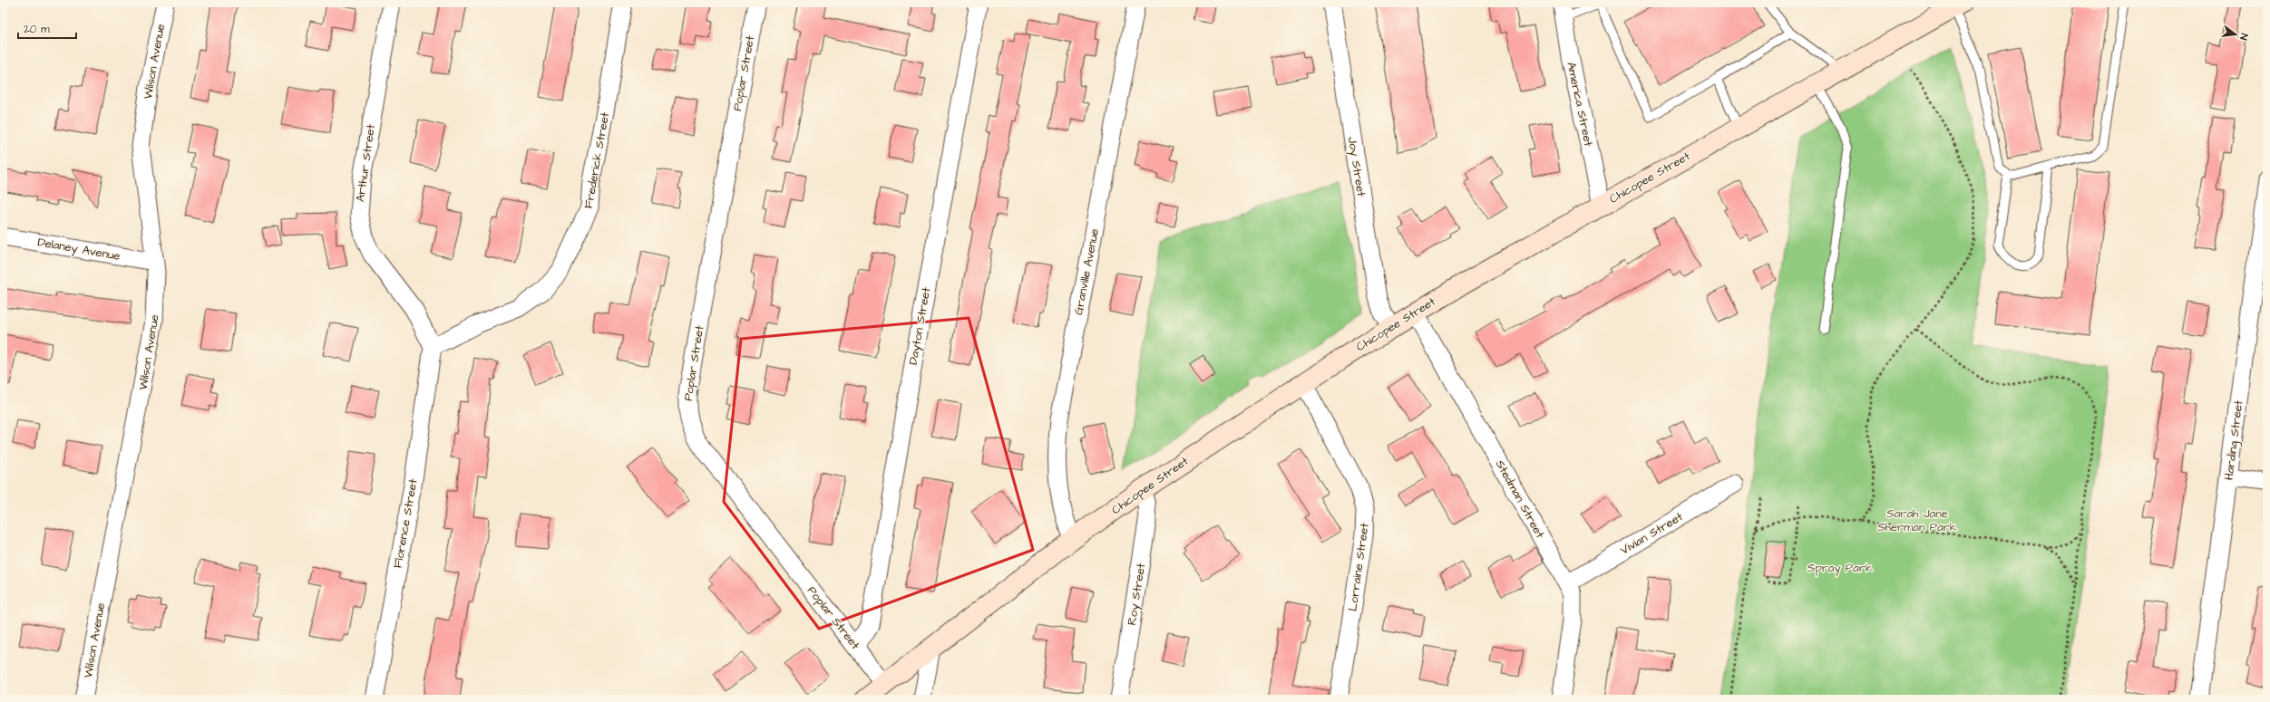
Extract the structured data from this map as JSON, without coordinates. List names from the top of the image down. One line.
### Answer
{"streets":{"main road":["Chicopee Street"],"street":["Wilson Avenue","Poplar Street","America Street","Frederick Street","Arthur Street","Joy Street","Delaney Avenue","Granville Avenue","Dayton Street","Harding Street","Stedman Street","Florence Street","Vivian Street","Lorraine Street","Roy Street"]},"crossings":[["Wilson Avenue","Delaney Avenue"],["Poplar Street","Chicopee Street"],["Poplar Street","Dayton Street"],["America Street","Chicopee Street"],["Frederick Street","Arthur Street"],["Frederick Street","Florence Street"],["Arthur Street","Florence Street"],["Joy Street","Chicopee Street"],["Chicopee Street","Granville Avenue"],["Chicopee Street","Stedman Street"],["Chicopee Street","Lorraine Street"],["Chicopee Street","Roy Street"],["Stedman Street","Vivian Street"]],"parks":["Sarah Jane Sherman Park","Spray Park"],"scale_bar":"20 m","north":"right"}
